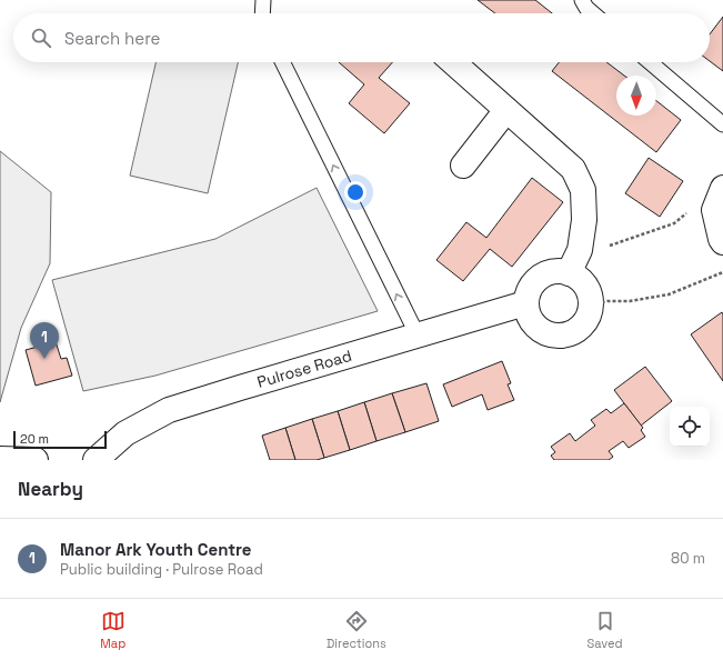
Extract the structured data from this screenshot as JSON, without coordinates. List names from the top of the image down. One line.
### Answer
{"streets":{"street":["Pulrose Road"]},"scale_bar":"20 m","north":"bottom","page":{"search":"Search here","pins":"1","scale":"20 m","heading":"Nearby","list":[{"mark":"1","name":"Manor Ark Youth Centre","note":"Public building · Pulrose Road","value":"80 m"}],"nav":["Map","Directions","Saved"]}}
